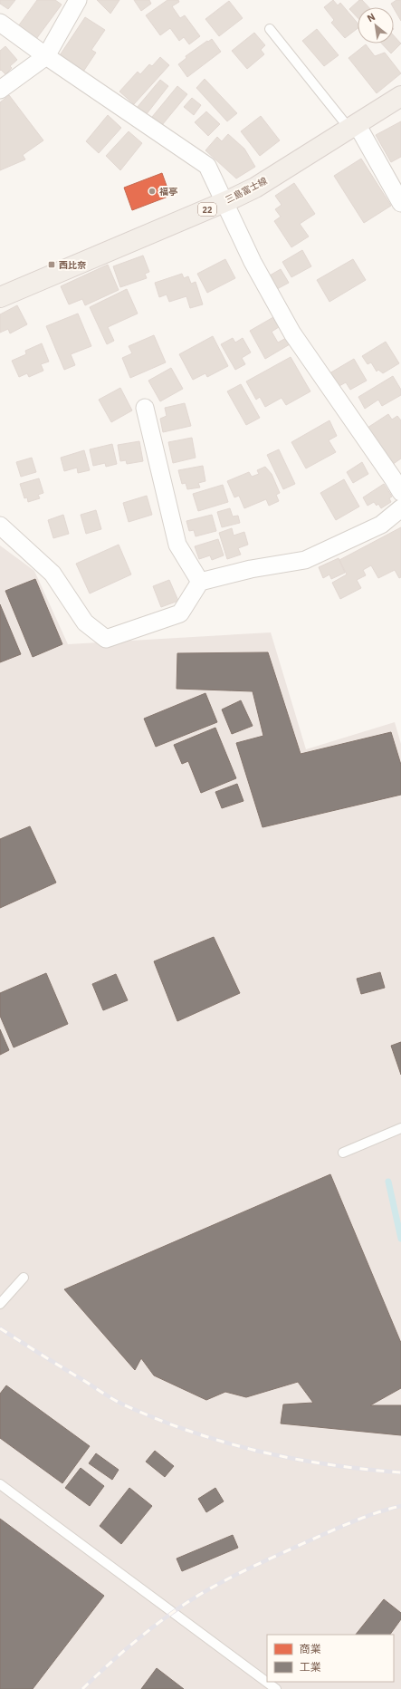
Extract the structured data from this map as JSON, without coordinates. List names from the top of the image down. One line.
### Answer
{"streets":{"main road":["三島富士線","22"]},"places":{"other":["福亭"],"transit":["西比奈"]},"legend":["商業","工業"],"north":"top left"}
